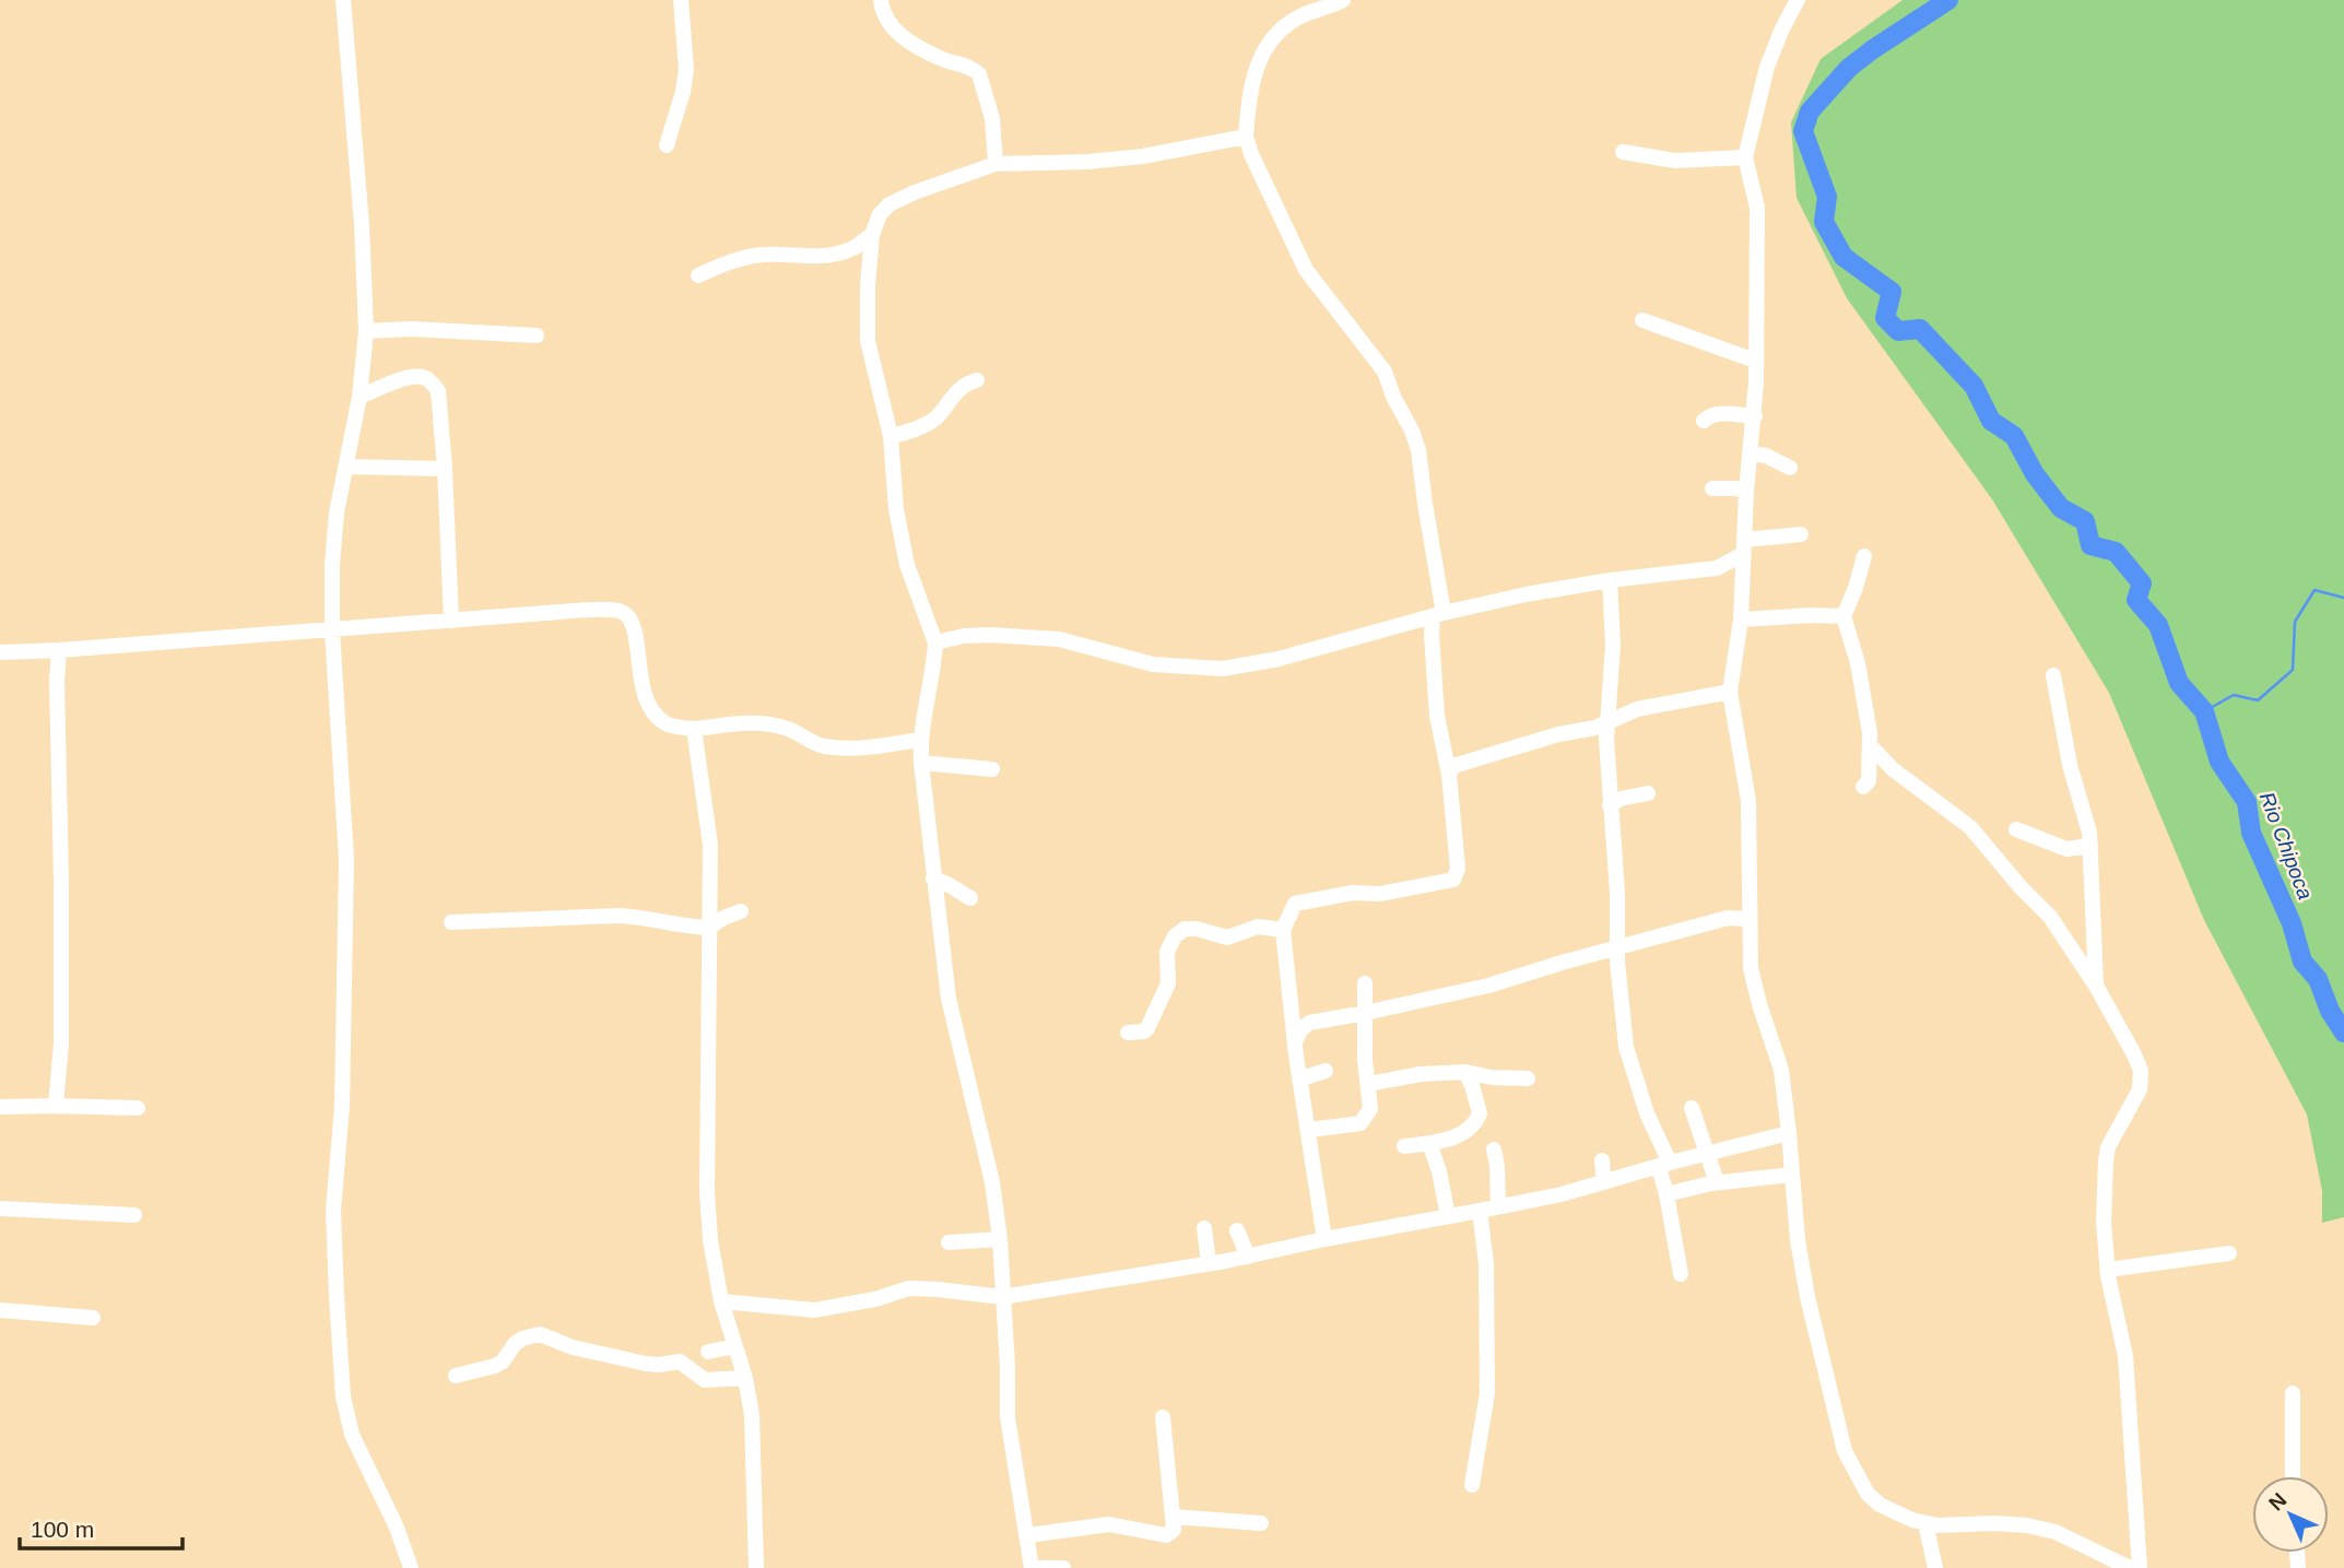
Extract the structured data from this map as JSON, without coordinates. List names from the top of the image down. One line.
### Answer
{"water":["Rio Chipoca"],"scale_bar":"100 m","north":"top left"}
